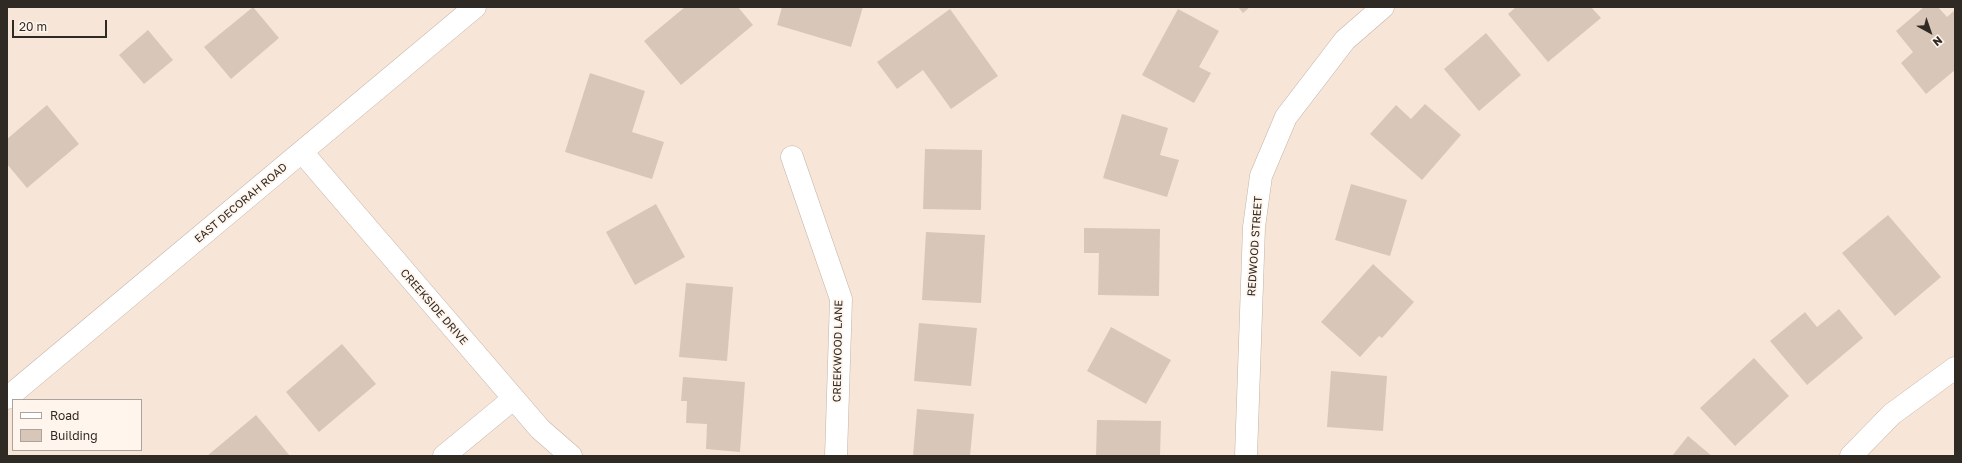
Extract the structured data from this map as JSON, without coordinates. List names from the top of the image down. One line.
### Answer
{"streets":{"street":["EAST DECORAH ROAD","REDWOOD STREET","CREEKSIDE DRIVE","CREEKWOOD LANE"]},"crossings":[["EAST DECORAH ROAD","CREEKSIDE DRIVE"]],"legend":["Road","Building"],"scale_bar":"20 m","north":"bottom right"}
